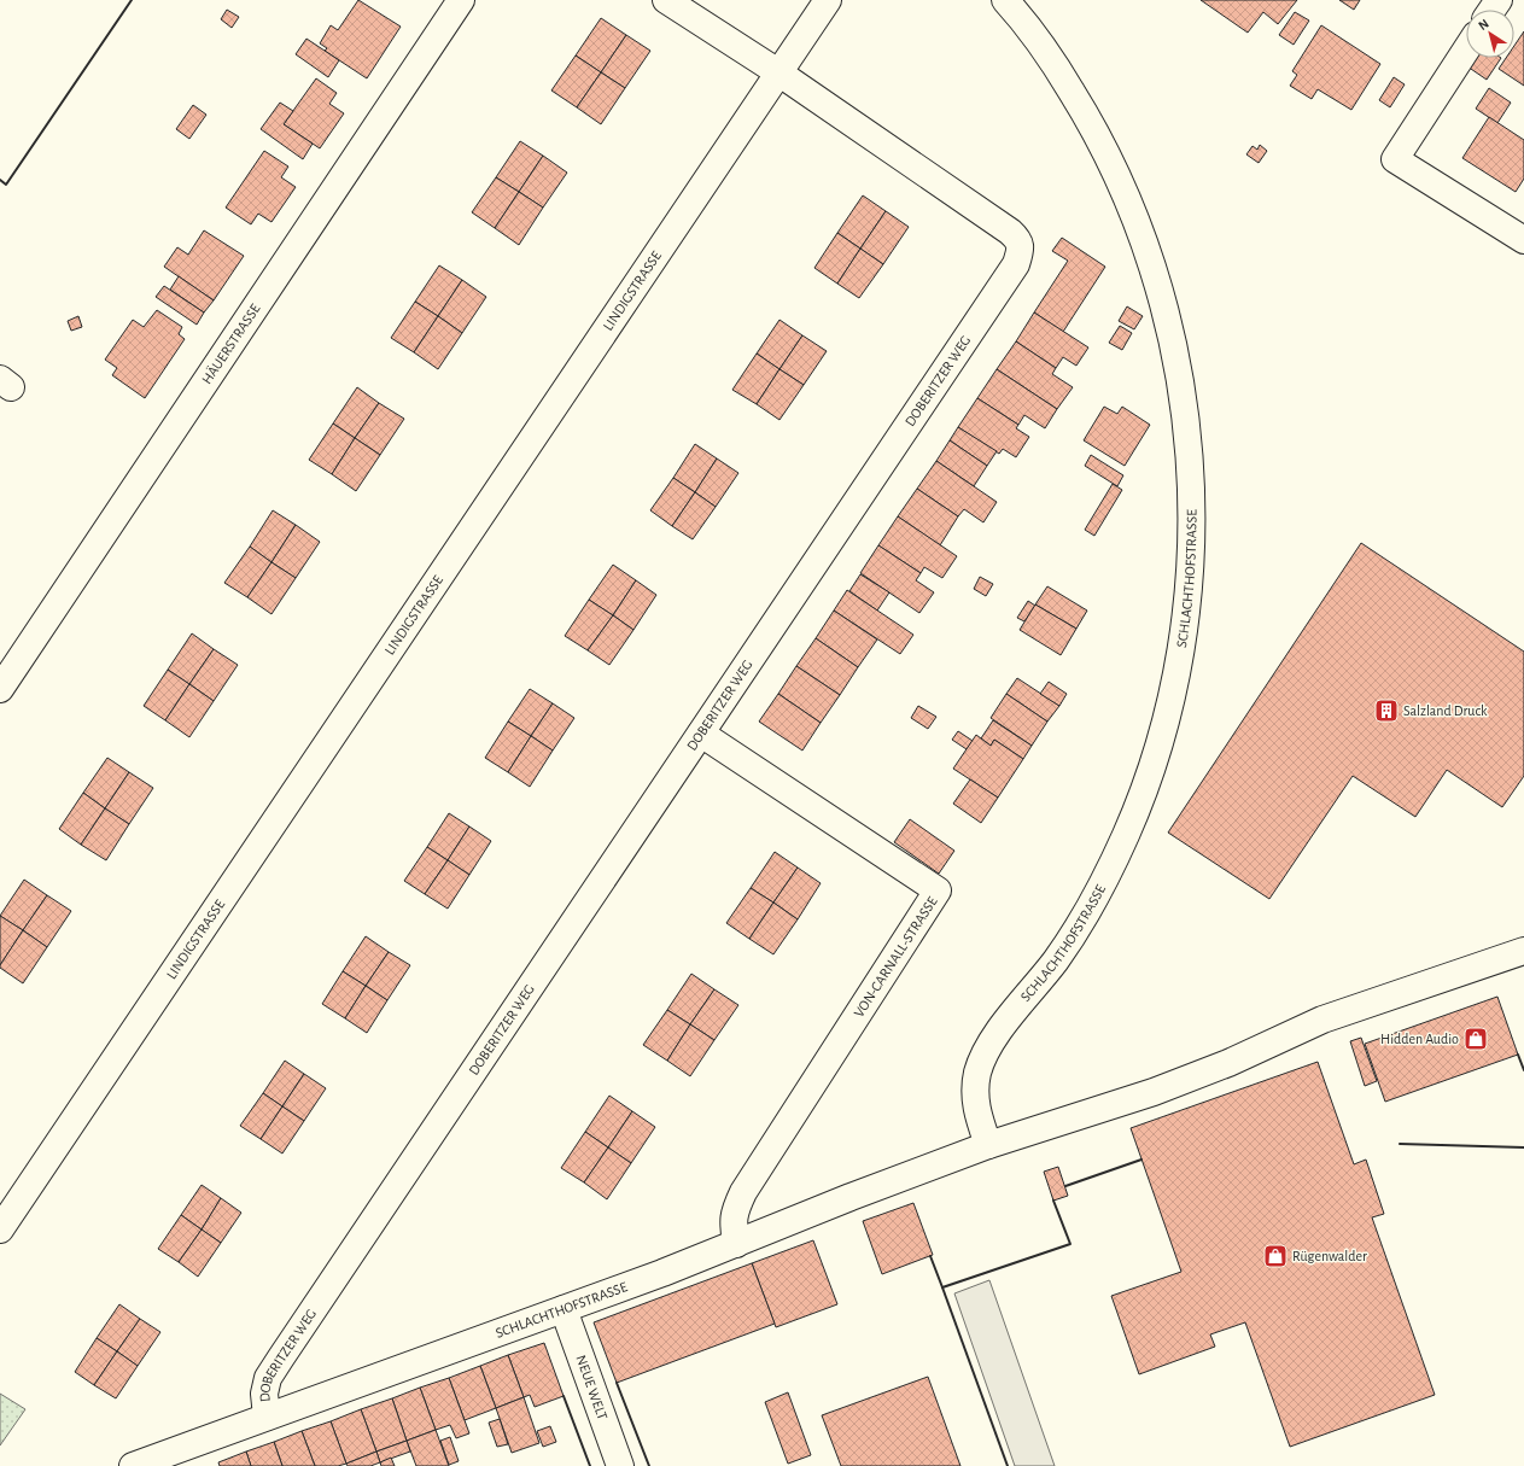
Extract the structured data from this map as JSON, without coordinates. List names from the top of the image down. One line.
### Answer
{"streets":{"street":["LINDIGSTRASSE","HÄUERSTRASSE","DOBERITZER WEG","SCHLACHTHOFSTRASSE","VON-CARNALL-STRASSE","NEUE WELT"]},"crossings":[["LINDIGSTRASSE","DOBERITZER WEG"],["DOBERITZER WEG","SCHLACHTHOFSTRASSE"],["DOBERITZER WEG","VON-CARNALL-STRASSE"],["SCHLACHTHOFSTRASSE","VON-CARNALL-STRASSE"],["SCHLACHTHOFSTRASSE","NEUE WELT"]],"places":{"building":["Salzland Druck"],"shop":["Hidden Audio","Rügenwalder"]},"north":"top left"}
